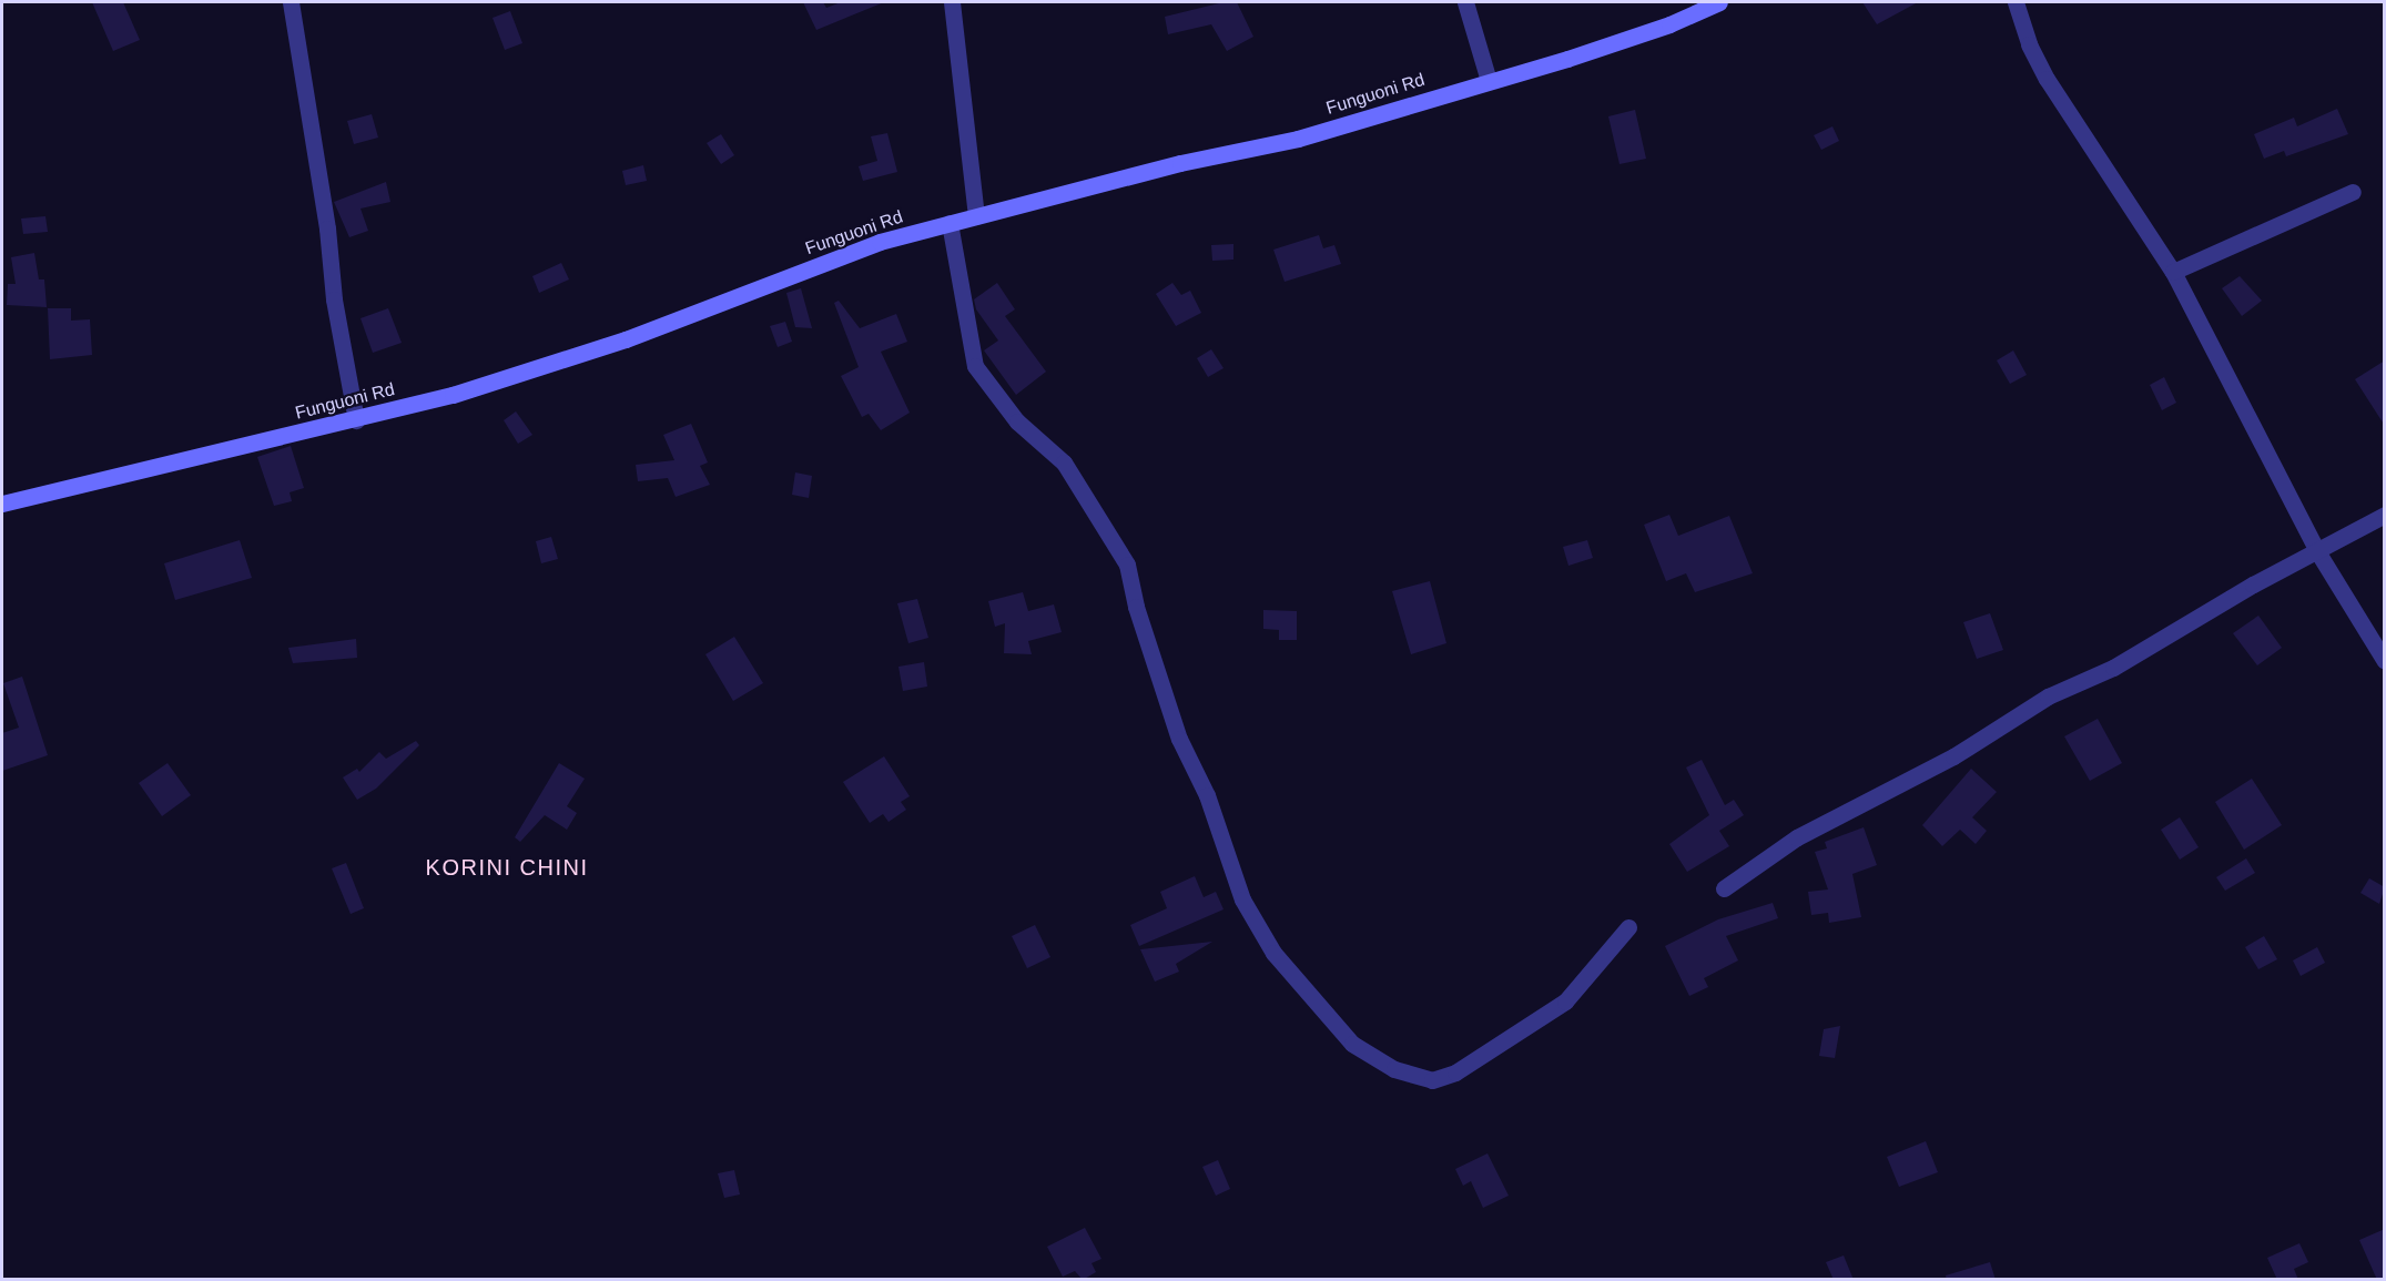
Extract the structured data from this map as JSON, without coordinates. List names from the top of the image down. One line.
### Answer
{"streets":{"street":["Funguoni Rd"]},"districts":["KORINI CHINI"]}
